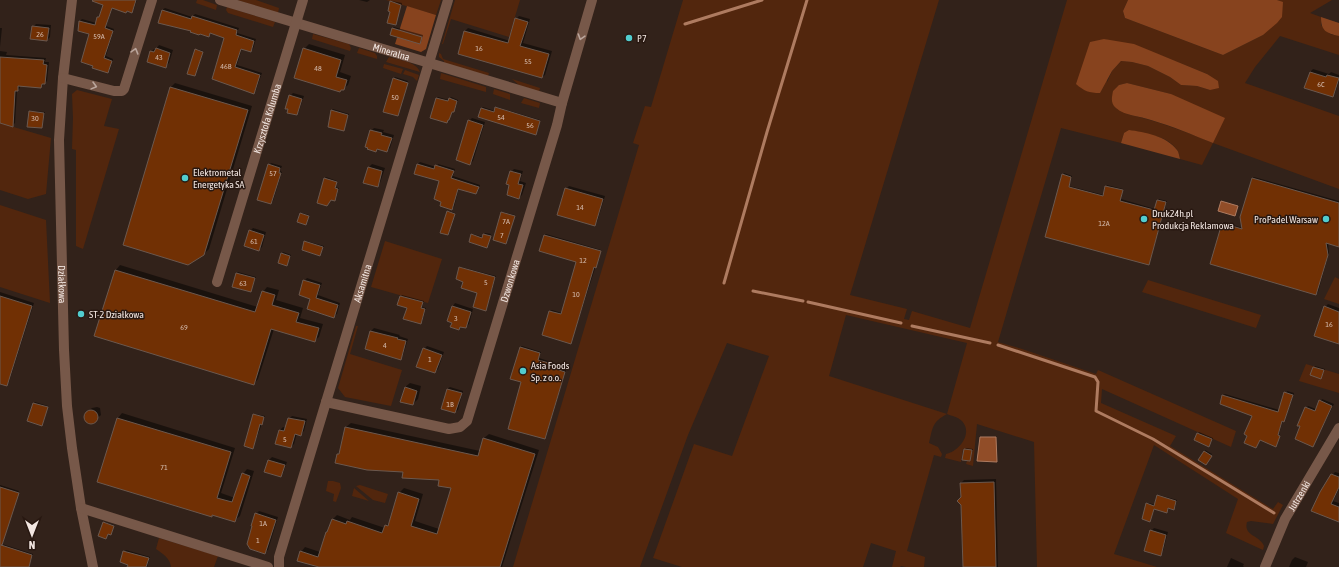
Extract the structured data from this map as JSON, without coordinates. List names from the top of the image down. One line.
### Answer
{"streets":{"street":["Mineralna","Krzysztofa Kolumba","Dzwonkowa","Aksamitna","Działkowa","Jutrzenki"]},"crossings":[["Mineralna","Krzysztofa Kolumba"],["Mineralna","Dzwonkowa"],["Mineralna","Aksamitna"],["Dzwonkowa","Aksamitna"]],"places":["P7","Elektrometal Energetyka SA","Druk24h.pl Produkcja Reklamowa","ProPadel Warsaw","ST-2 Działkowa","Asia Foods Sp. z o.o."],"house_numbers":["26","59A","16","43","55","46B","48","6C","50","54","30","56","57","14","7A","12A","7","61","12","5","63","10","3","16","69","4","1","1B","5","71","1A","1"],"north":"bottom"}
